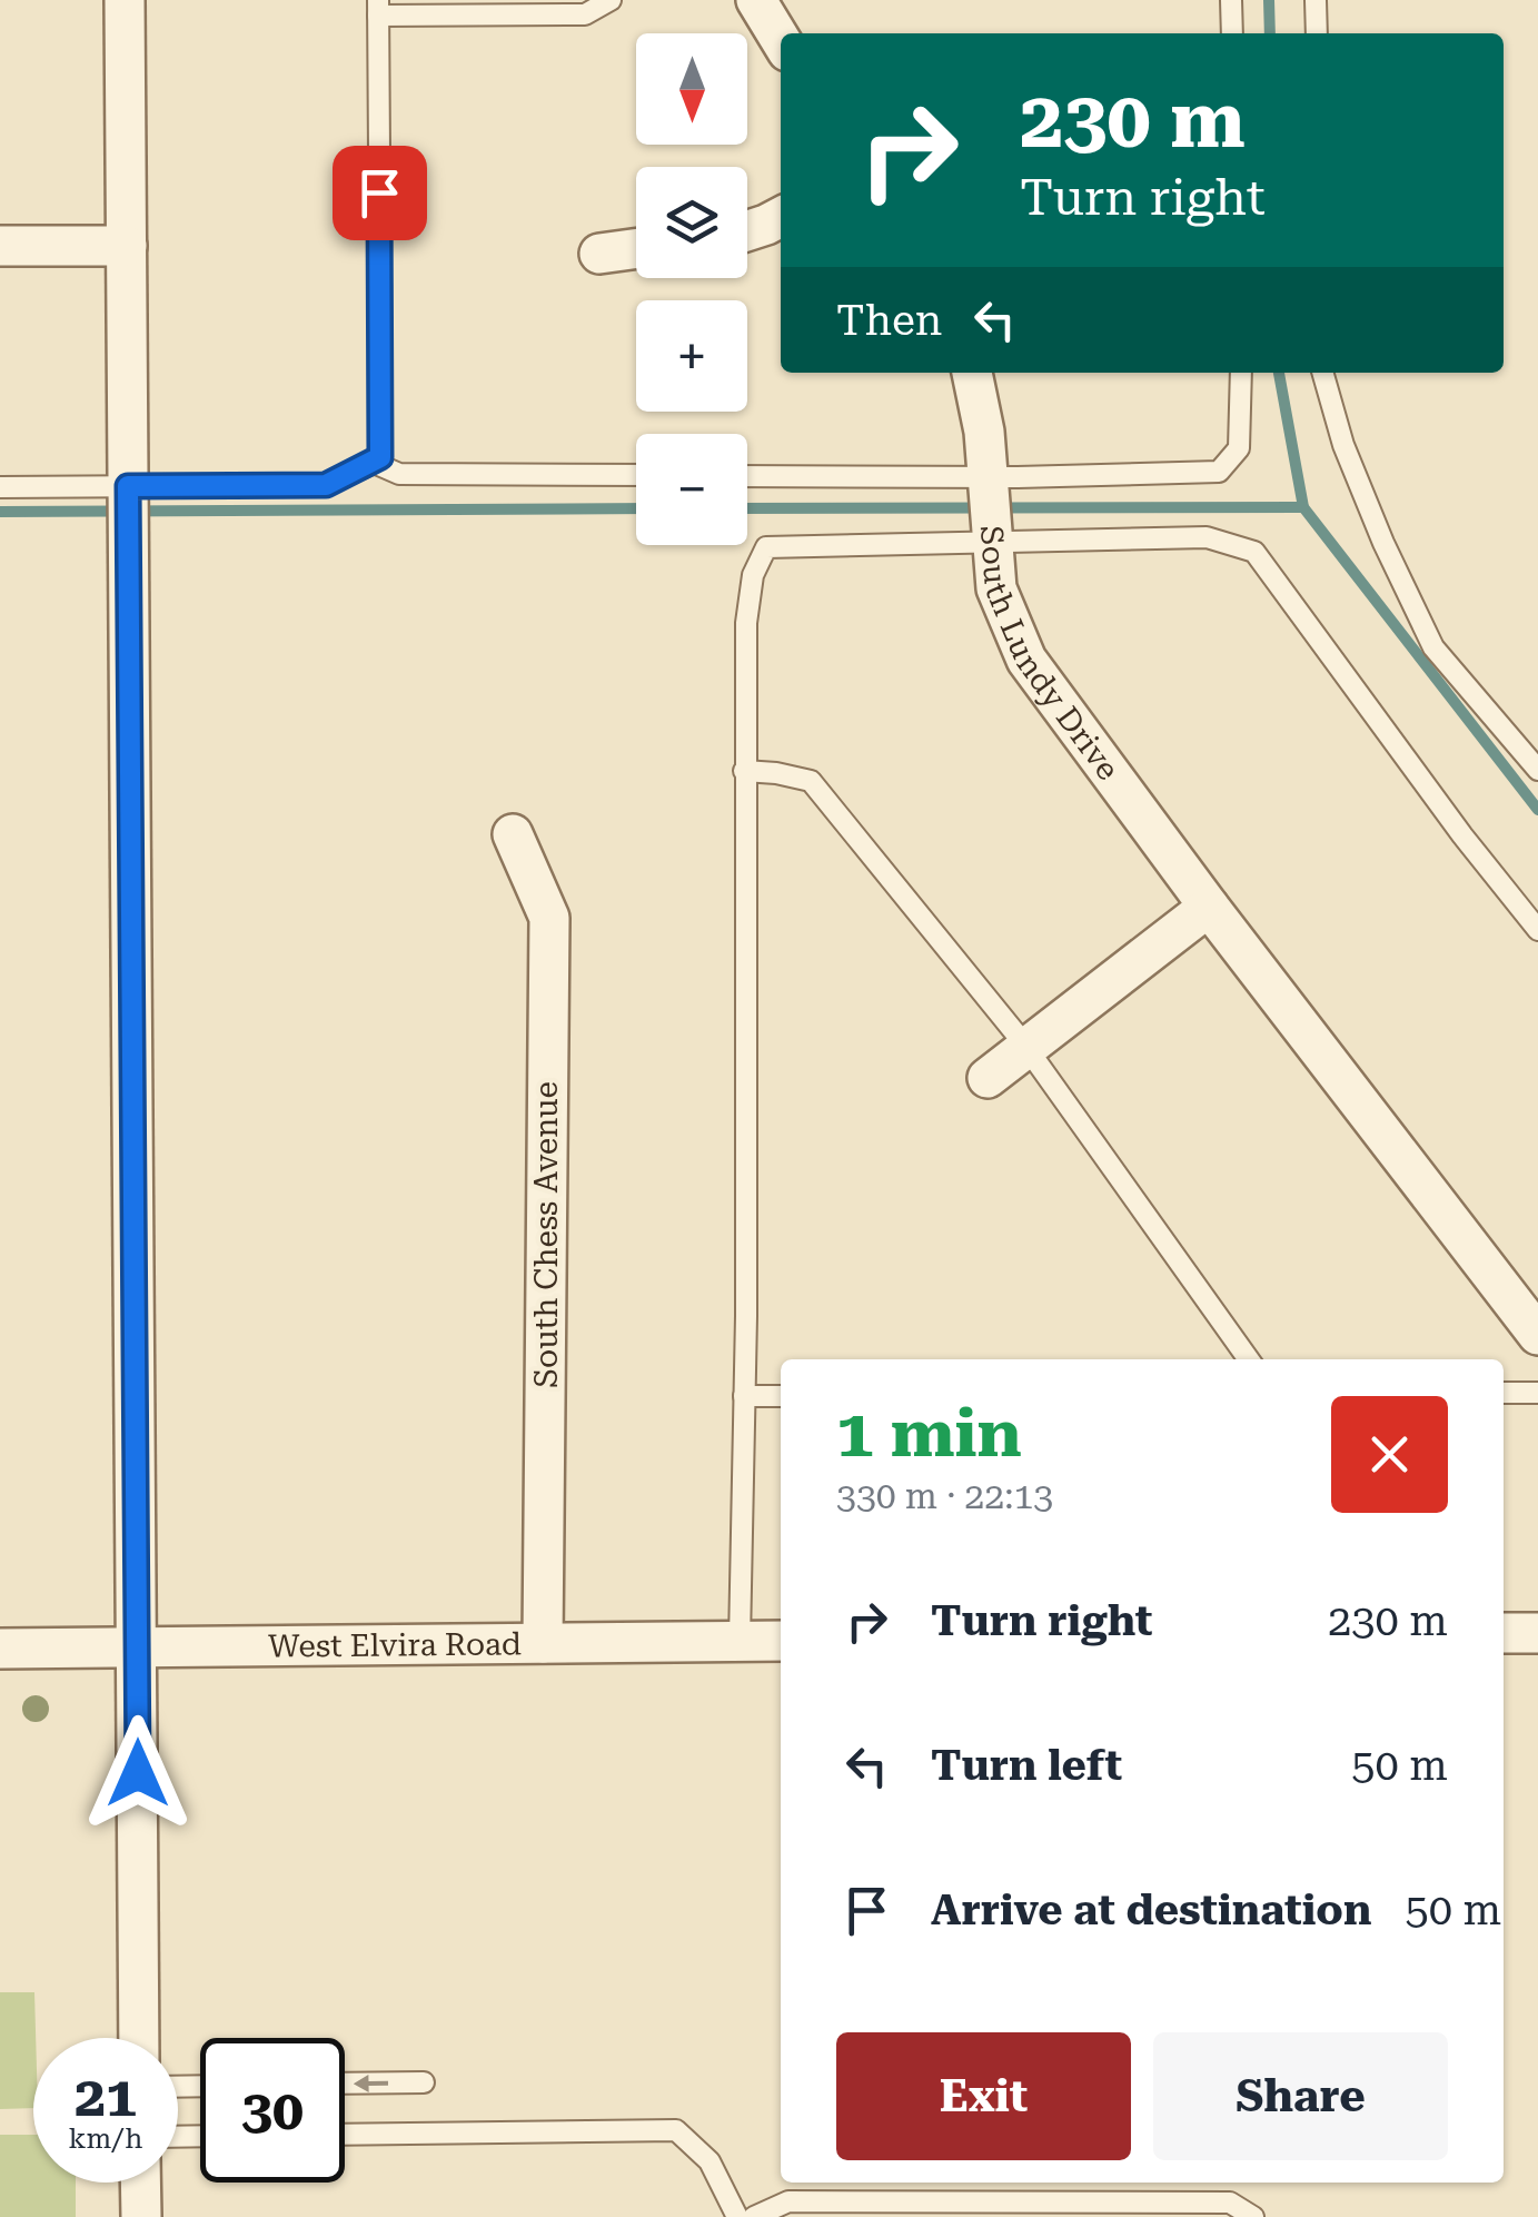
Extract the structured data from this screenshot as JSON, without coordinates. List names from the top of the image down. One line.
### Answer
{"streets":{"street":["South Lundy Drive","South Chess Avenue","West Elvira Road"]},"crossings":[["South Chess Avenue","West Elvira Road"]],"north":"bottom","page":{"map_buttons":["+","−"],"turn":["230 m","Turn right"],"then":"Then","heading":["1 min","330 m · 22:13"],"list":[{"name":"Turn right","value":"230 m"},{"name":"Turn left","value":"50 m"},{"name":"Arrive at destination","value":"50 m"}],"buttons":["Exit","Share"],"speed":"21 km/h","limit":"30"}}
